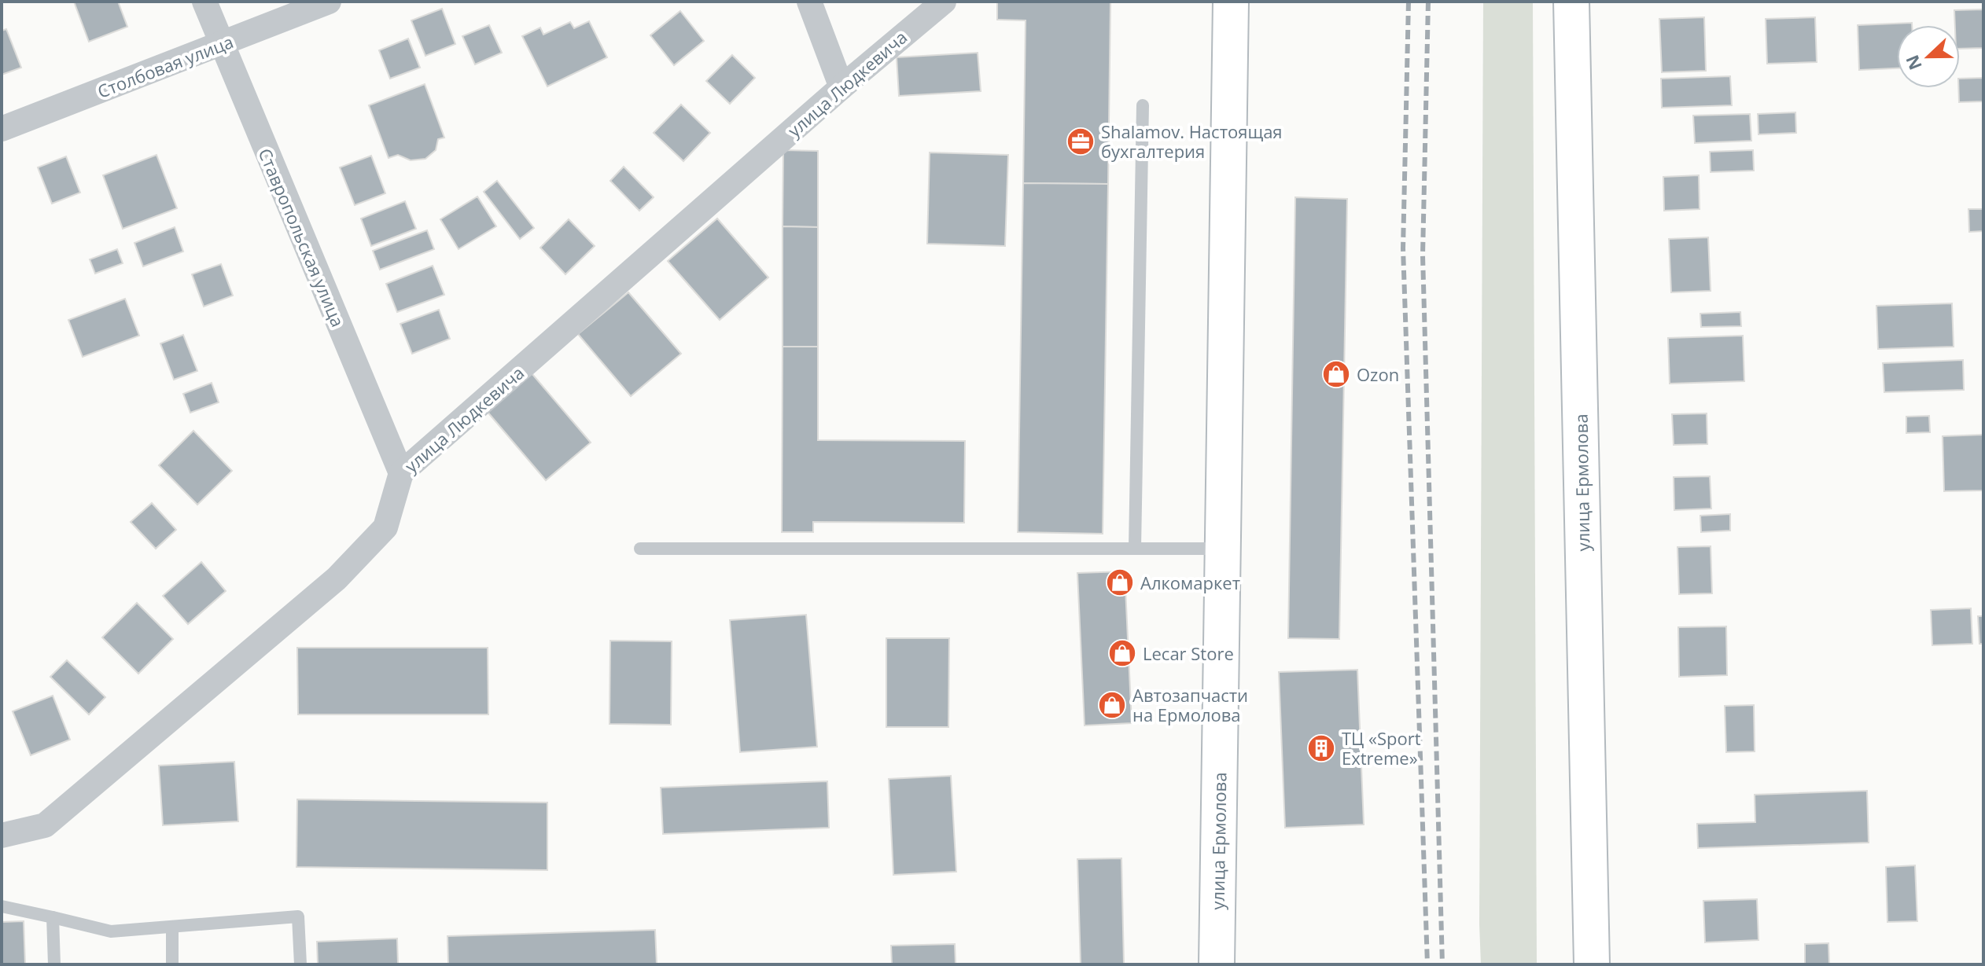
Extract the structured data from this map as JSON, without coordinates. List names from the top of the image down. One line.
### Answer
{"streets":{"main road":["улица Ермолова"],"street":["Столбовая улица","улица Людкевича","Ставропольская улица"]},"crossings":[["Столбовая улица","Ставропольская улица"],["улица Людкевича","Ставропольская улица"]],"places":{"office":["Shalamov. Настоящая бухгалтерия"],"shop":["Ozon","Алкомаркет","Lecar Store","Автозапчасти на Ермолова"],"building":["ТЦ «Sport Extreme»"]},"north":"left"}
